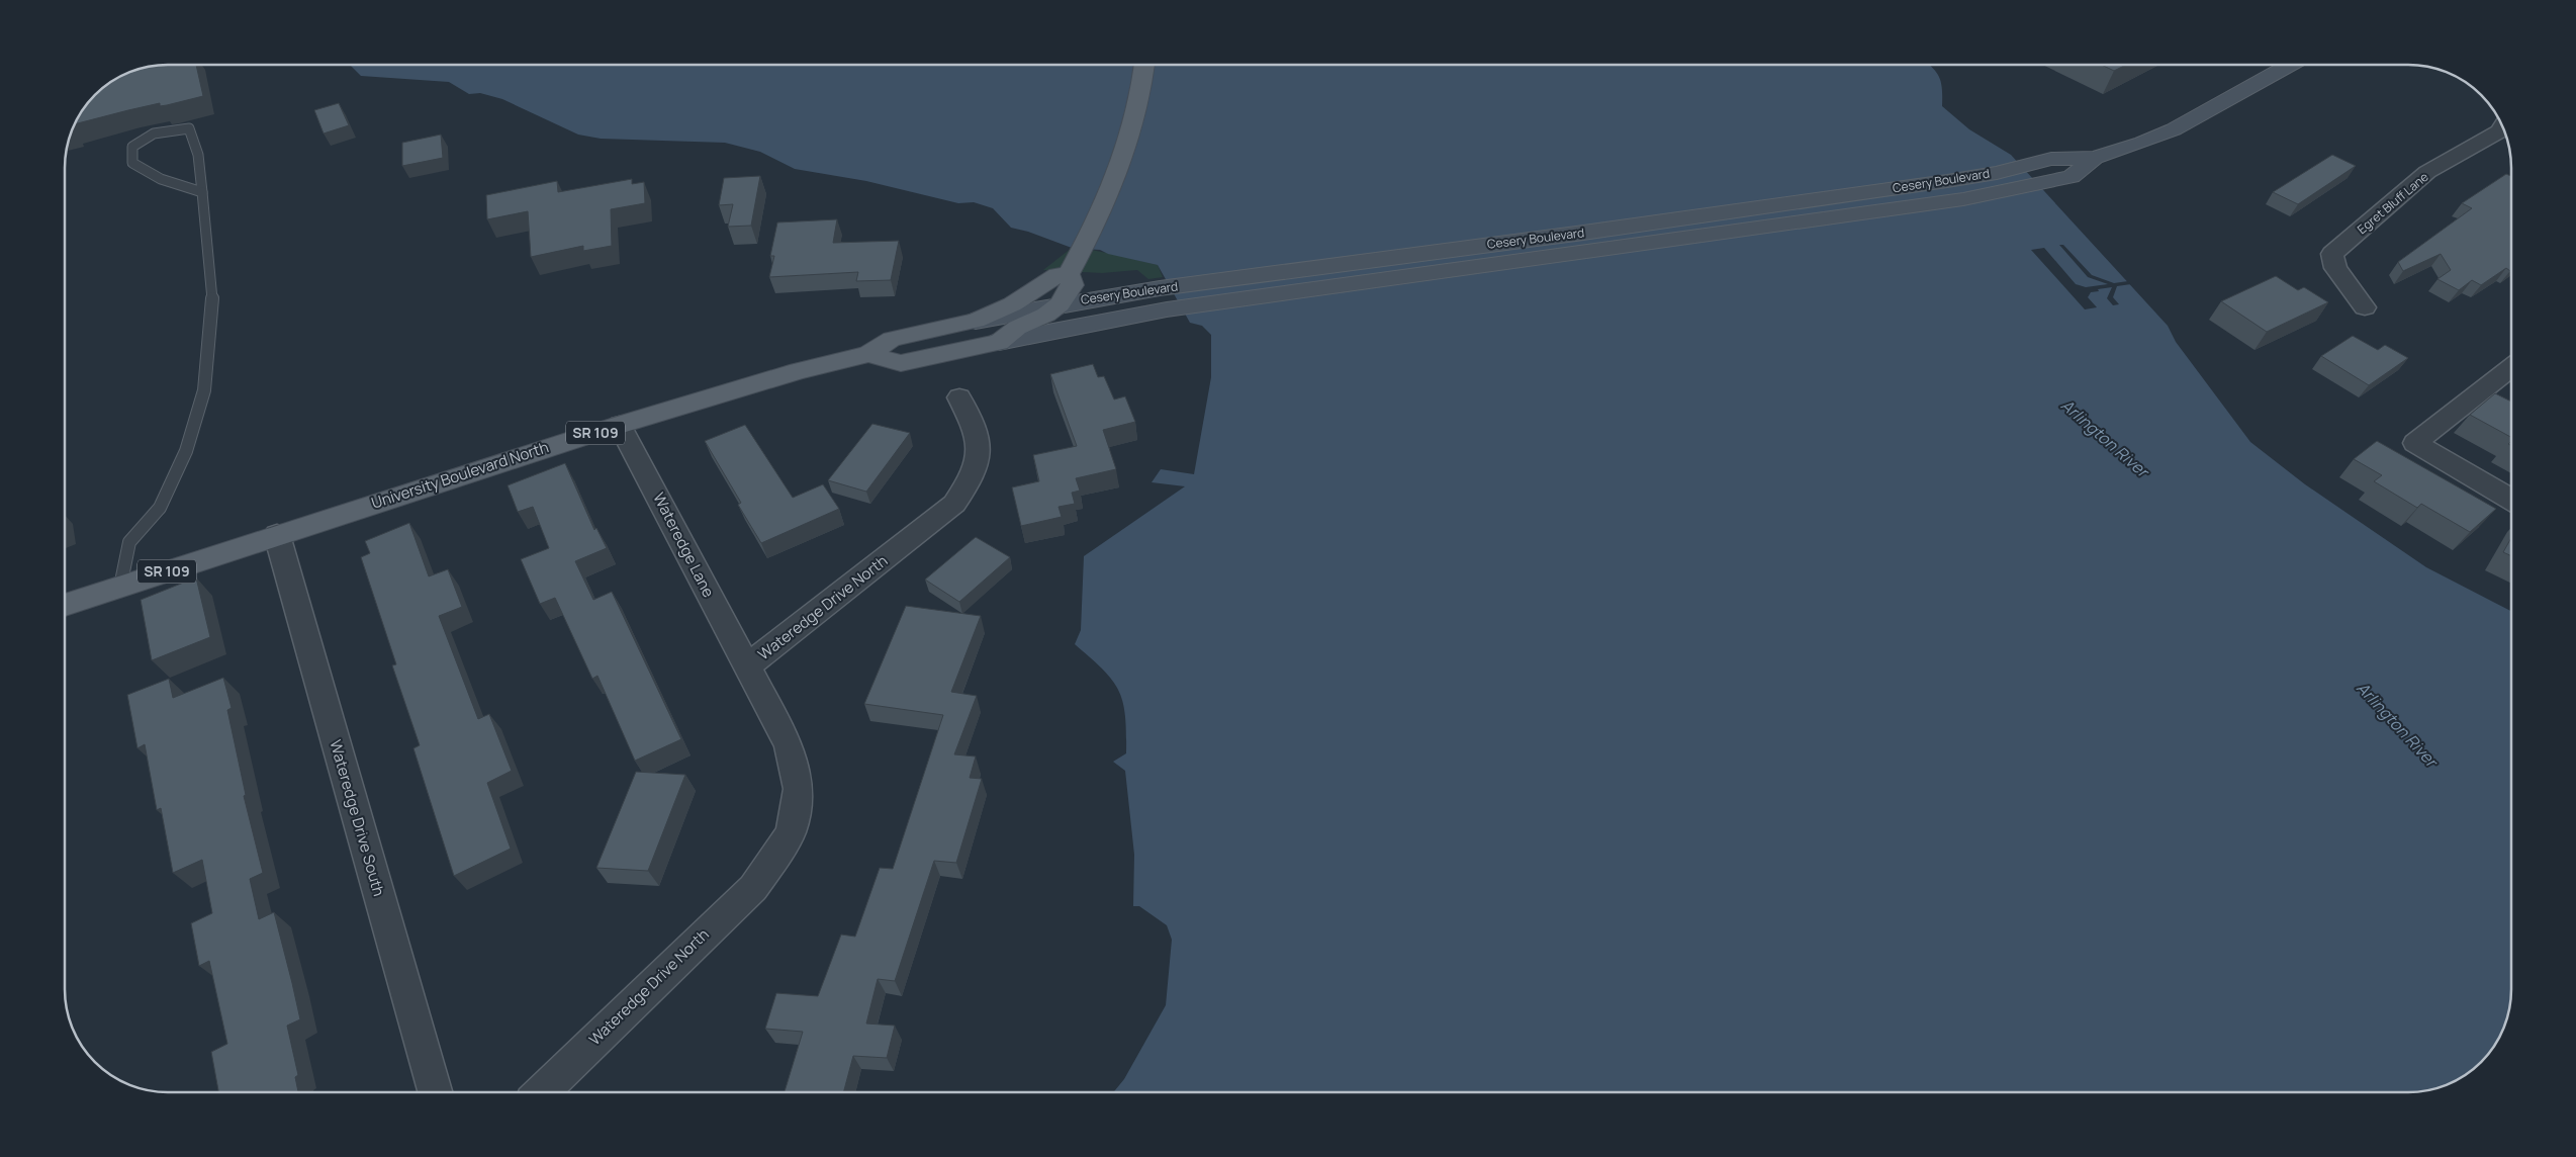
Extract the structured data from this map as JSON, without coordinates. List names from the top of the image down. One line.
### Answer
{"streets":{"main road":["Cesery Boulevard","SR 109","University Boulevard North"],"street":["Egret Bluff Lane","Wateredge Lane","Wateredge Drive North","Wateredge Drive South"]},"crossings":[["Cesery Boulevard","SR 109"],["Cesery Boulevard","University Boulevard North"],["SR 109","University Boulevard North"],["University Boulevard North","Wateredge Lane"],["University Boulevard North","Wateredge Drive South"],["Wateredge Lane","Wateredge Drive North"]],"water":["Arlington River"]}
